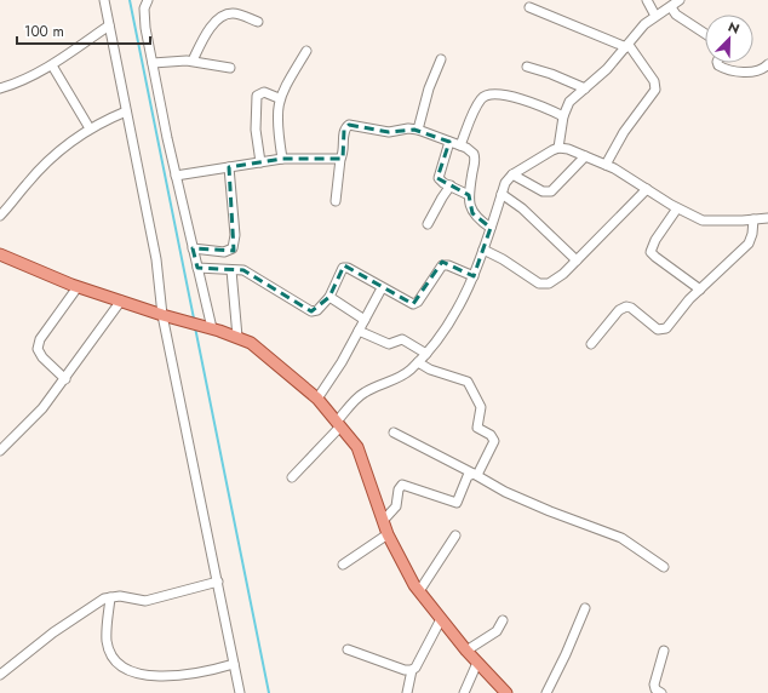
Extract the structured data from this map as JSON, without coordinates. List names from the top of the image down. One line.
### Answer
{"scale_bar":"100 m","north":"top right"}
